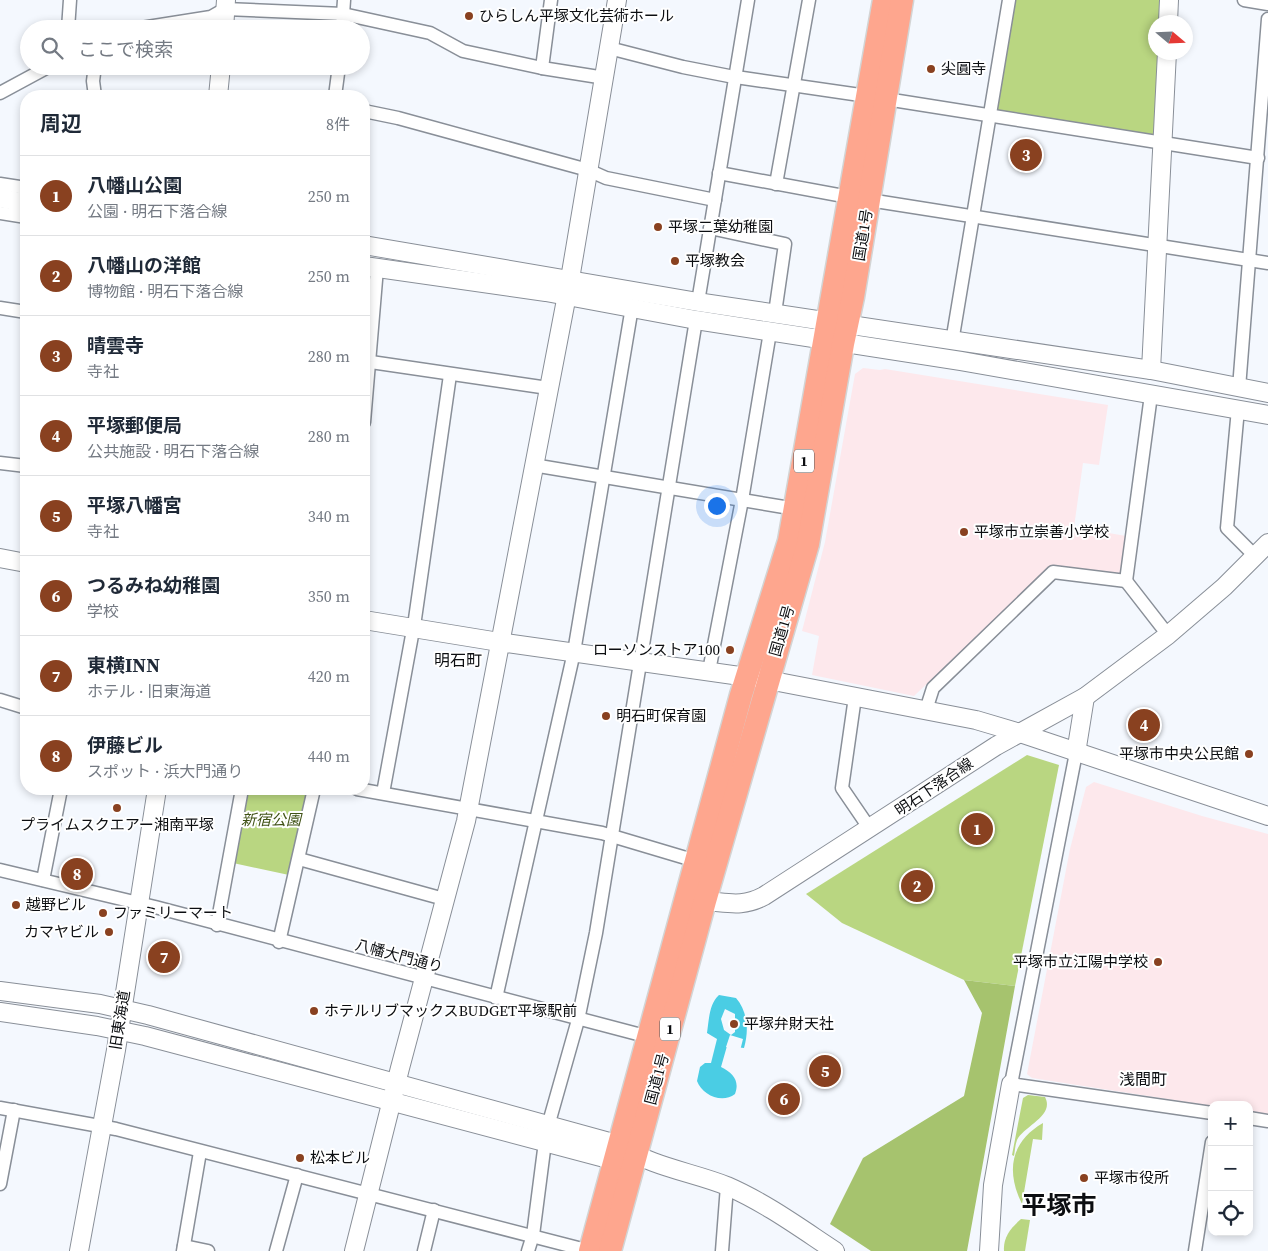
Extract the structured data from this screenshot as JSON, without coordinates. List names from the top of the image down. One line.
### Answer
{"streets":{"highway":["国道1号","1"],"street":["明石下落合線","八幡大門通り","旧東海道"]},"crossings":[["国道1号","明石下落合線"],["国道1号","八幡大門通り"],["八幡大門通り","旧東海道"]],"districts":["明石町","浅間町","平塚市"],"parks":["新宿公園"],"places":["ひらしん平塚文化芸術ホール","尖圓寺","平塚二葉幼稚園","平塚教会","平塚市立崇善小学校","ローソンストア100","明石町保育園","平塚市中央公民館","プライムスクエアー湘南平塚","越野ビル","ファミリーマート","カマヤビル","平塚市立江陽中学校","ホテルリブマックスBUDGET平塚駅前","平塚弁財天社","松本ビル","平塚市役所"],"north":"right","page":{"search":"ここで検索","heading":["周辺","8件"],"pins":["3","4","1","8","2","7","5","6"],"list":[{"mark":"1","name":"八幡山公園","note":"公園 · 明石下落合線","value":"250 m"},{"mark":"2","name":"八幡山の洋館","note":"博物館 · 明石下落合線","value":"250 m"},{"mark":"3","name":"晴雲寺","note":"寺社","value":"280 m"},{"mark":"4","name":"平塚郵便局","note":"公共施設 · 明石下落合線","value":"280 m"},{"mark":"5","name":"平塚八幡宮","note":"寺社","value":"340 m"},{"mark":"6","name":"つるみね幼稚園","note":"学校","value":"350 m"},{"mark":"7","name":"東横INN","note":"ホテル · 旧東海道","value":"420 m"},{"mark":"8","name":"伊藤ビル","note":"スポット · 浜大門通り","value":"440 m"}],"map_buttons":["+","−"]}}
